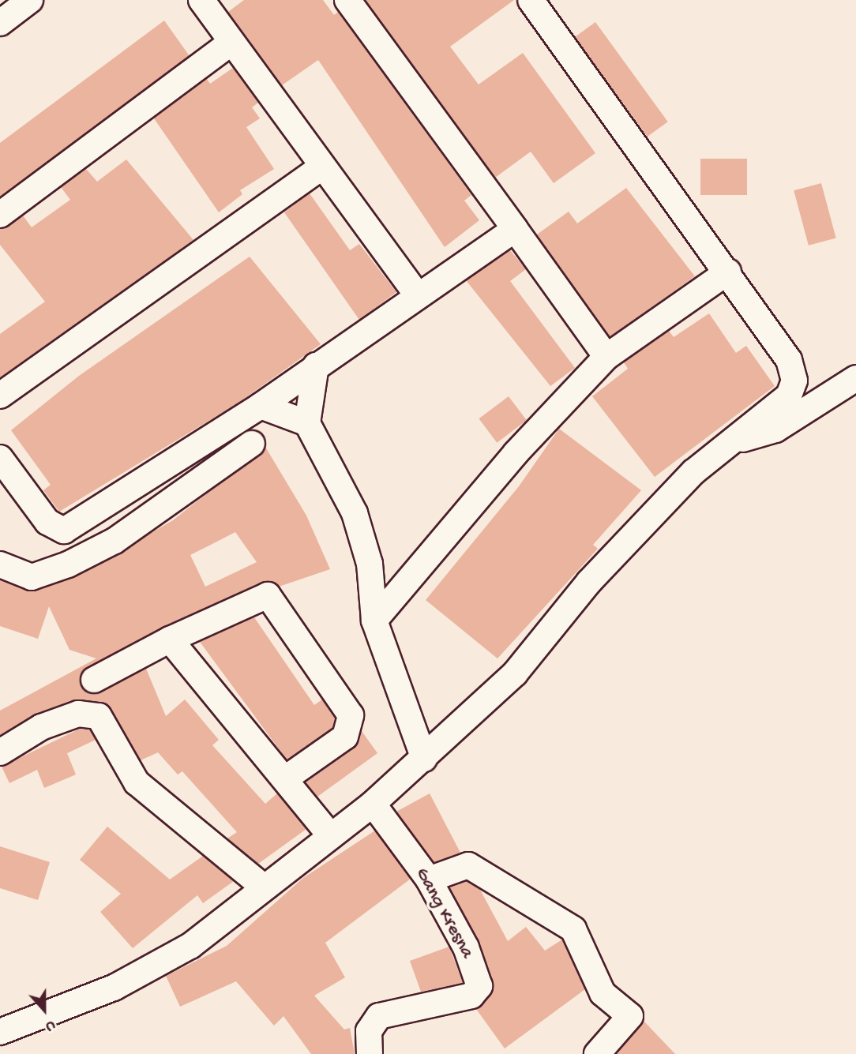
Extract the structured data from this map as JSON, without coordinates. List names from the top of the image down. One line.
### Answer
{"streets":{"street":["Gang Kresna"]},"north":"bottom"}
